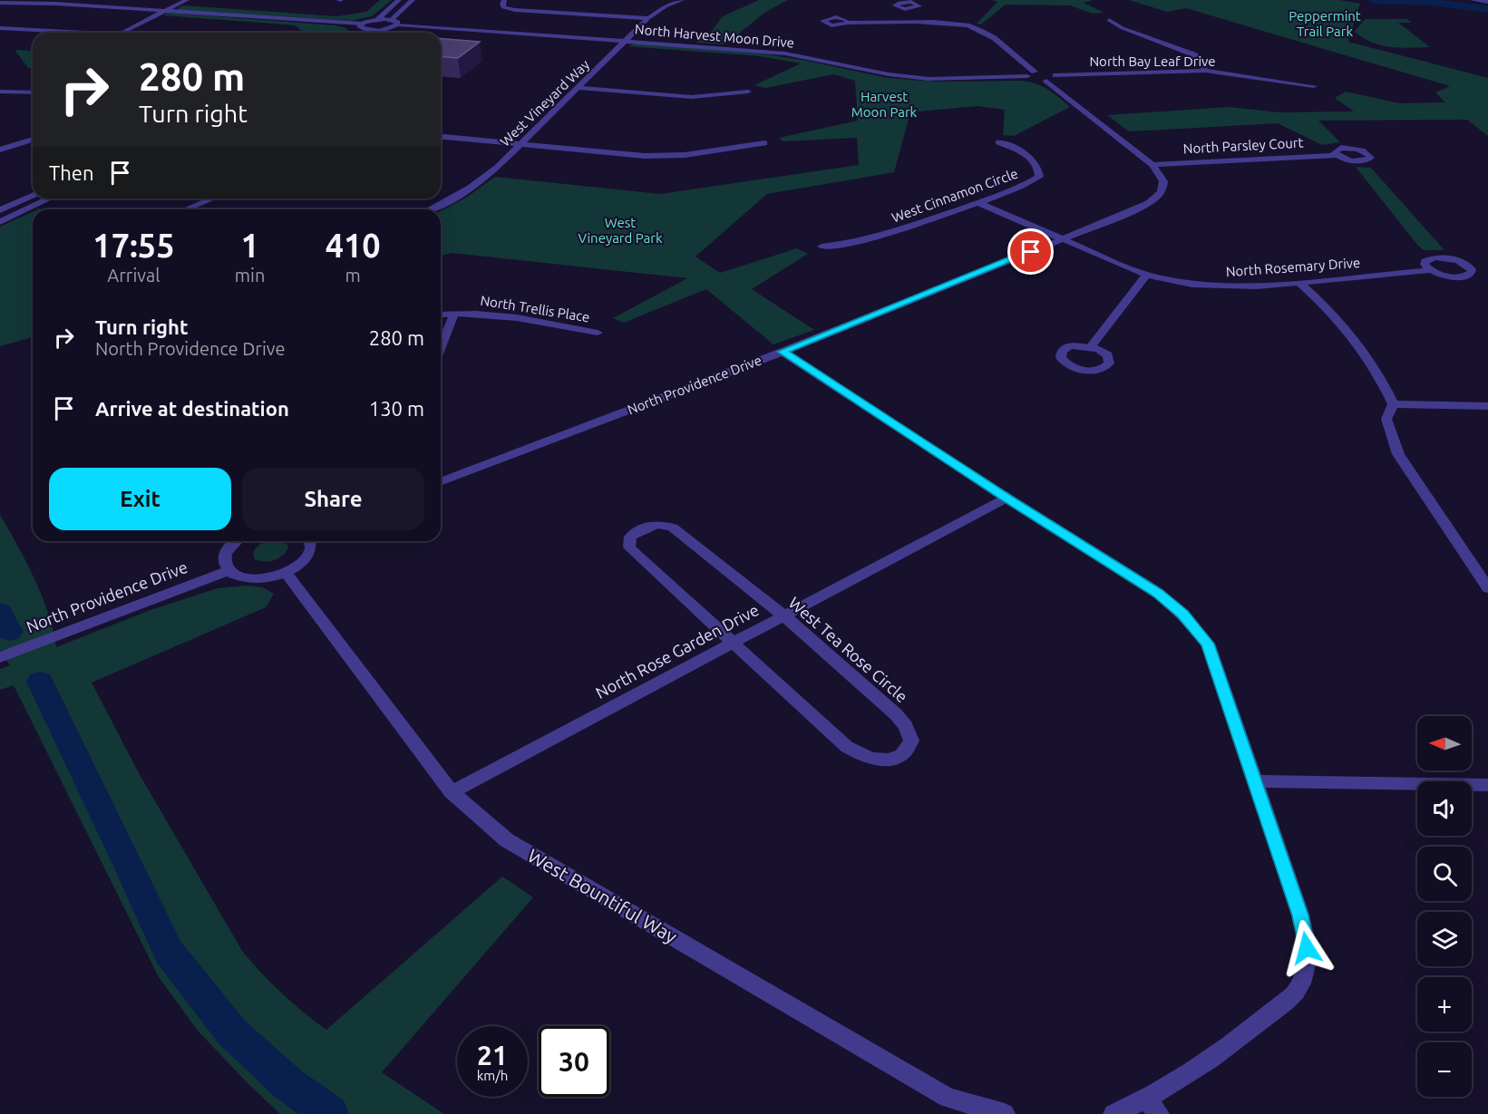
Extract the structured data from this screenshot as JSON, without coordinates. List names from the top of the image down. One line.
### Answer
{"streets":{"street":["North Harvest Moon Drive","North Bay Leaf Drive","West Vineyard Way","North Parsley Court","West Cinnamon Circle","North Rosemary Drive","North Trellis Place","North Providence Drive","West Tea Rose Circle","North Rose Garden Drive","West Bountiful Way"]},"crossings":[["North Harvest Moon Drive","North Bay Leaf Drive"],["North Harvest Moon Drive","West Vineyard Way"],["North Parsley Court","North Providence Drive"],["West Cinnamon Circle","North Rosemary Drive"],["North Rosemary Drive","North Providence Drive"],["West Tea Rose Circle","North Rose Garden Drive"],["North Rose Garden Drive","West Bountiful Way"]],"parks":["Peppermint Trail Park","Harvest Moon Park","West Vineyard Park"],"north":"left","page":{"turn":["280 m","Turn right"],"then":"Then","eta":["17:55","Arrival","1","min","410","m"],"list":[{"name":"Turn right","note":"North Providence Drive","value":"280 m"},{"name":"Arrive at destination","value":"130 m"}],"buttons":["Exit","Share"],"map_buttons":["+","−"],"speed":"21 km/h","limit":"30"}}
